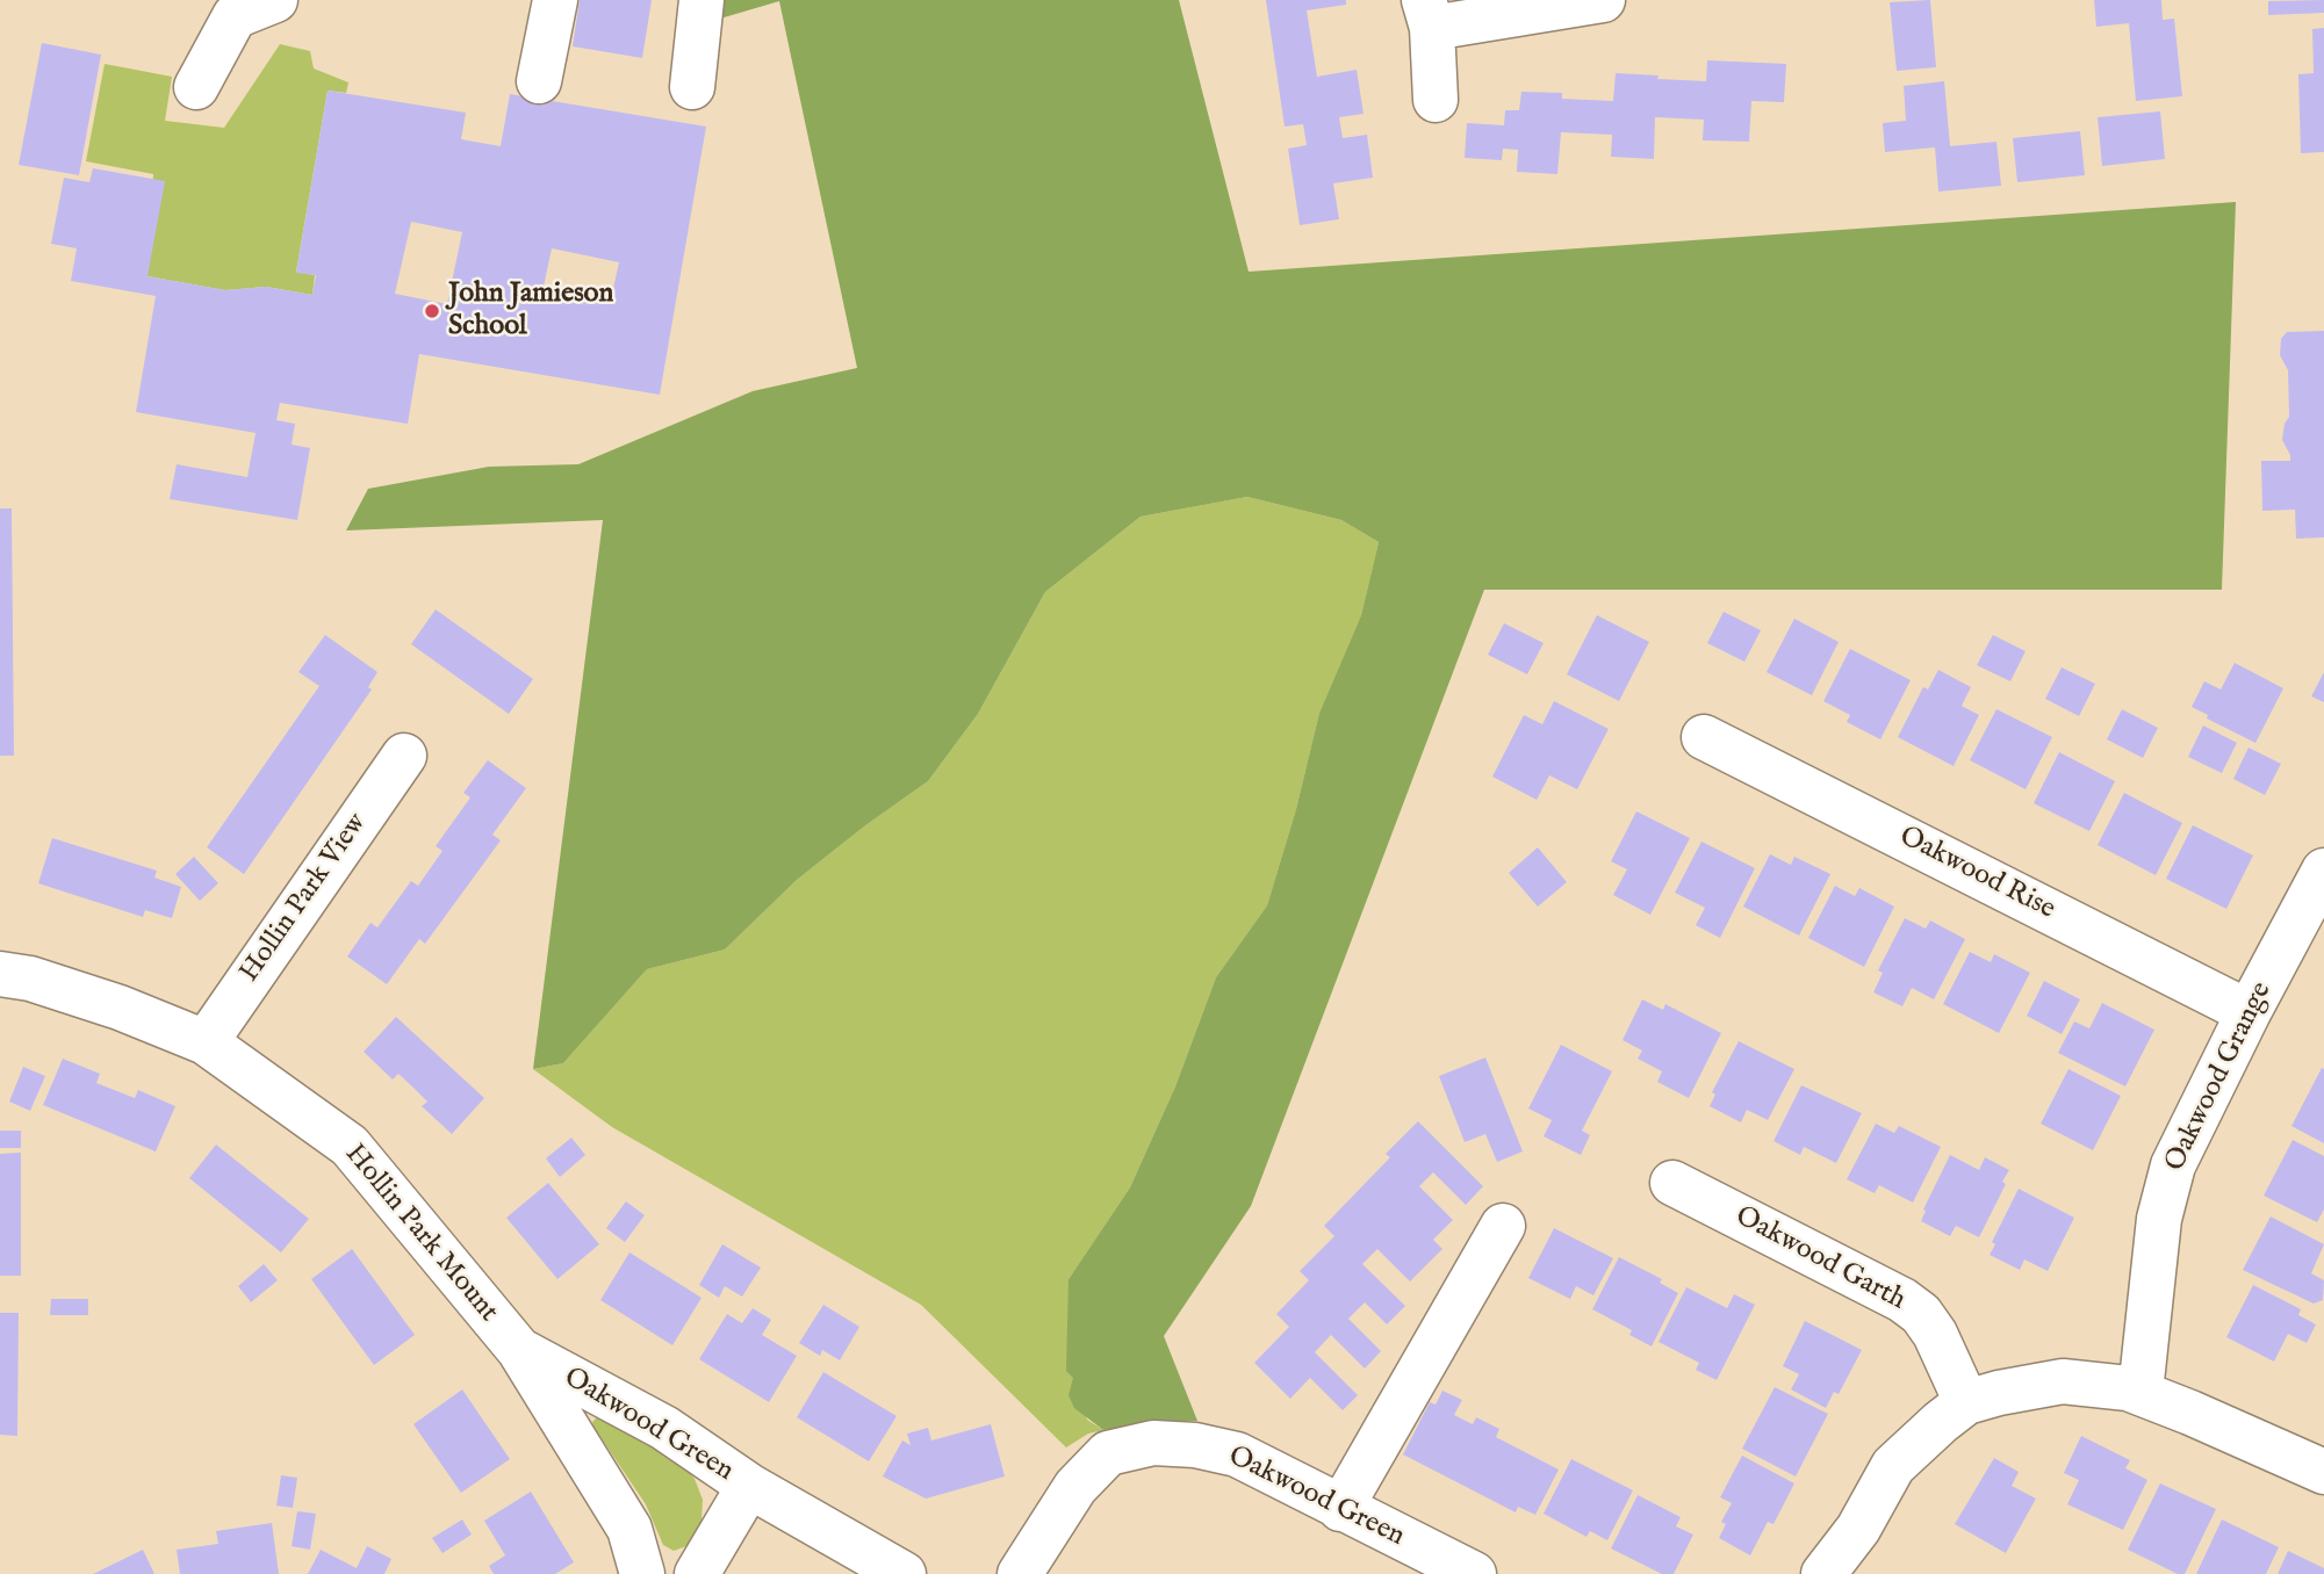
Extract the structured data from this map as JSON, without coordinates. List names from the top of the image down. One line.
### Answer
{"streets":{"street":["Oakwood Rise","Hollin Park View","Oakwood Grange","Hollin Park Mount","Oakwood Garth","Oakwood Green"]},"crossings":[["Oakwood Rise","Oakwood Grange"],["Hollin Park View","Hollin Park Mount"],["Hollin Park Mount","Oakwood Green"]],"places":["John Jamieson School"]}
